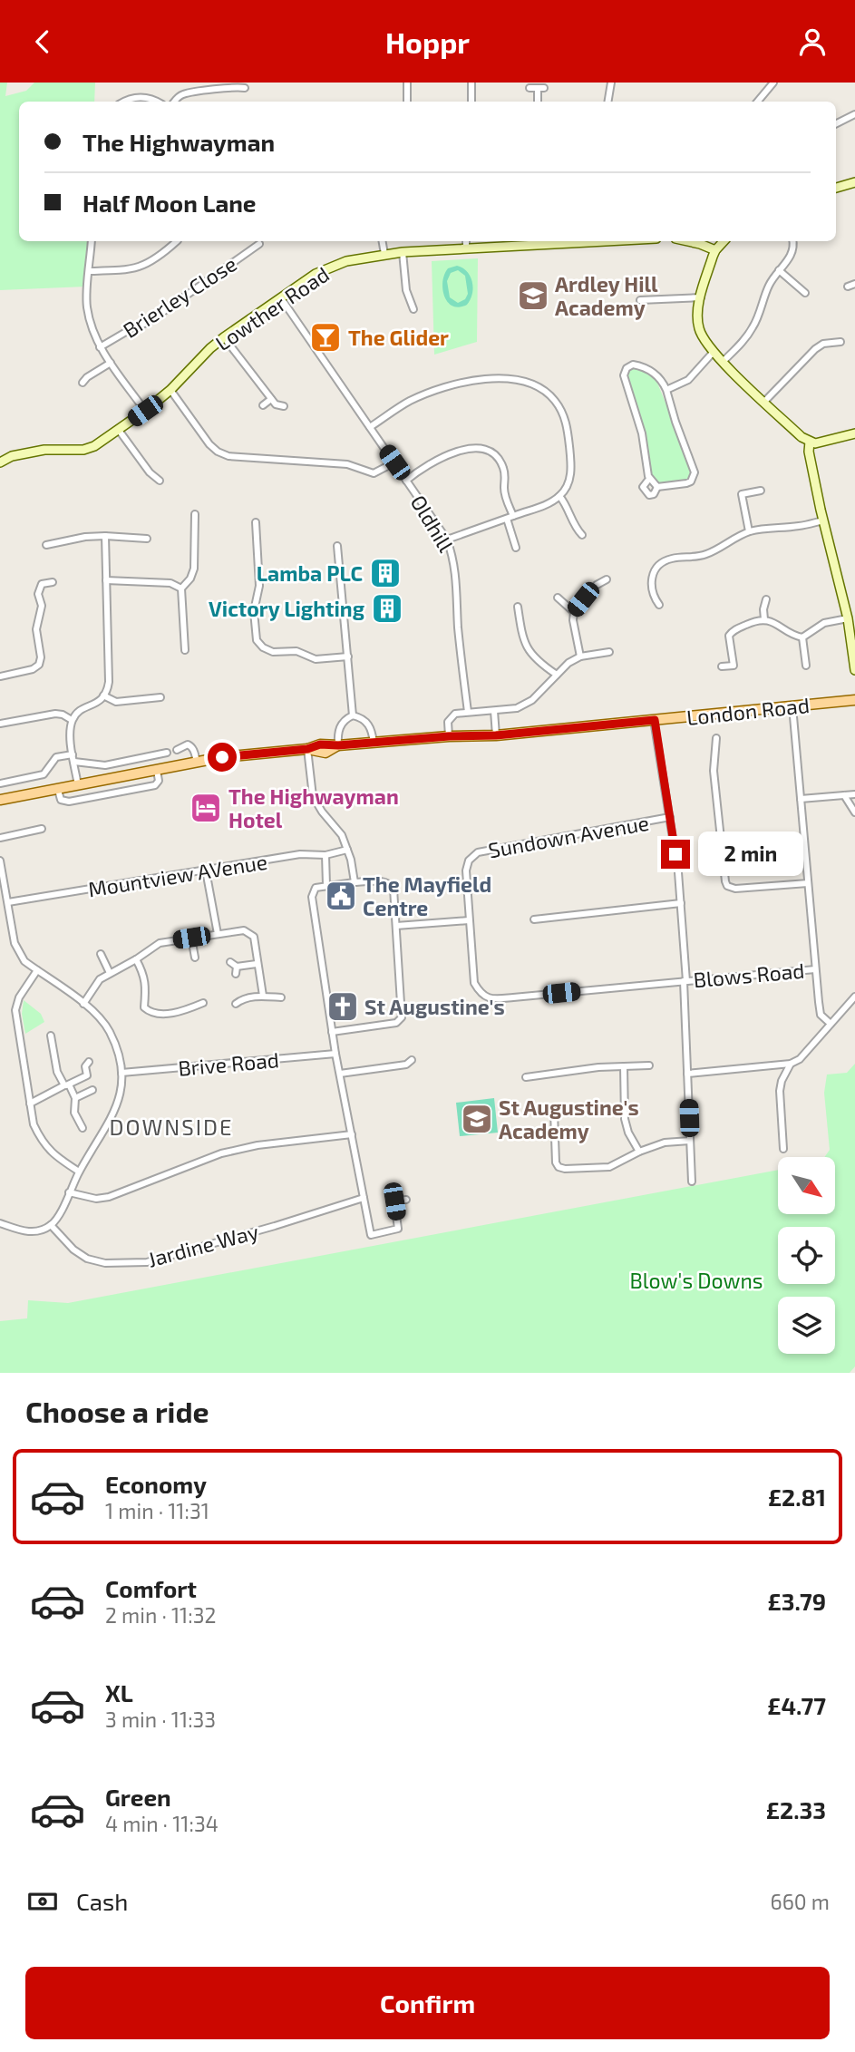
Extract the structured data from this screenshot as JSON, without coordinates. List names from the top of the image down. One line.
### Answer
{"streets":{"main road":["London Road"],"street":["Brierley Close","Lowther Road","Oldhill","Sundown Avenue","Mountview AVenue","Blows Road","Brive Road","Jardine Way"]},"crossings":[["Lowther Road","Oldhill"],["Sundown Avenue","Blows Road"]],"districts":["DOWNSIDE"],"parks":["Blow's Downs"],"places":{"school or university":["Ardley Hill Academy","St Augustine's Academy"],"bar":["The Glider"],"building":["Lamba PLC","Victory Lighting"],"hotel":["The Highwayman Hotel"],"public building":["The Mayfield Centre"],"church":["St Augustine's"]},"north":"bottom right","page":{"header":"Hoppr","banner":["The Highwayman","Half Moon Lane"],"bubble":"2 min","heading":"Choose a ride","list":[{"name":"Economy","note":"1 min · 11:31","value":"£2.81"},{"name":"Comfort","note":"2 min · 11:32","value":"£3.79"},{"name":"XL","note":"3 min · 11:33","value":"£4.77"},{"name":"Green","note":"4 min · 11:34","value":"£2.33"}],"pay":["Cash","660 m"],"buttons":"Confirm"}}
